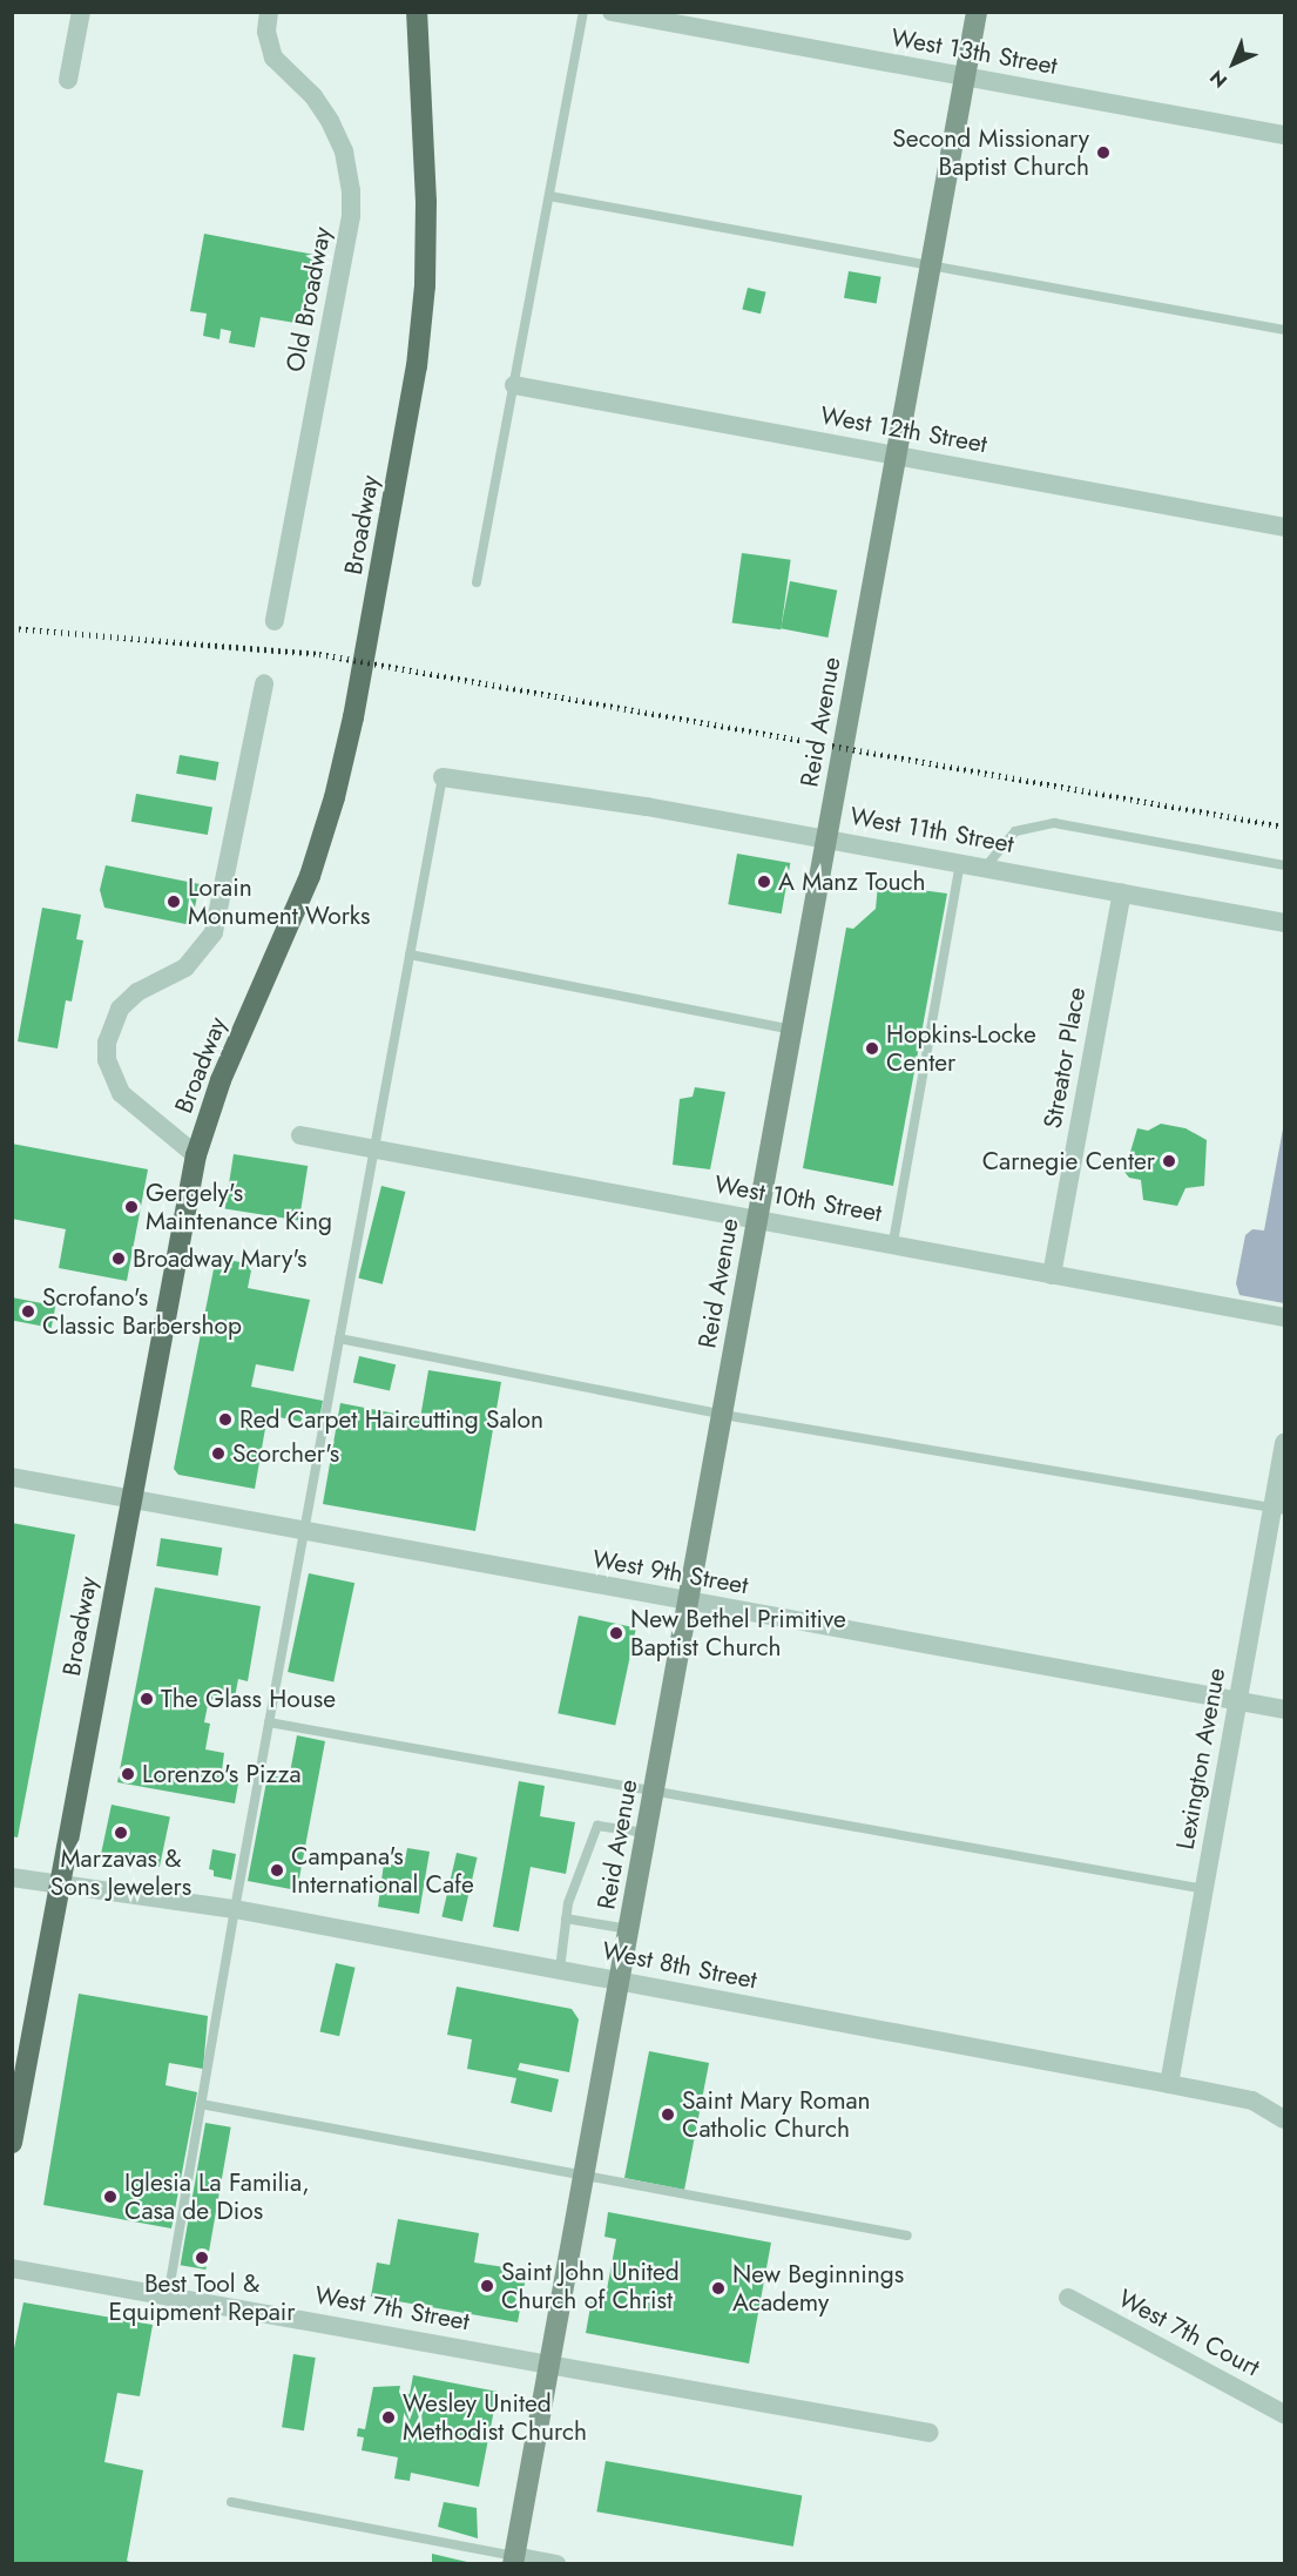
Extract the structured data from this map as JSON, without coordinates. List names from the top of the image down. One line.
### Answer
{"streets":{"main road":["Broadway"],"street":["West 13th Street","Old Broadway","West 12th Street","Reid Avenue","West 11th Street","Streator Place","West 10th Street","West 9th Street","Lexington Avenue","West 8th Street","West 7th Street","West 7th Court"]},"crossings":[["West 13th Street","Reid Avenue"],["West 12th Street","Reid Avenue"],["Broadway","West 9th Street"],["Broadway","West 8th Street"],["Reid Avenue","West 11th Street"],["Reid Avenue","West 10th Street"],["Reid Avenue","West 9th Street"],["Reid Avenue","West 8th Street"],["Reid Avenue","West 7th Street"],["West 11th Street","Streator Place"],["Streator Place","West 10th Street"],["West 9th Street","Lexington Avenue"],["Lexington Avenue","West 8th Street"]],"places":["Second Missionary Baptist Church","A Manz Touch","Lorain Monument Works","Hopkins-Locke Center","Carnegie Center","Gergely's Maintenance King","Broadway Mary's","Scrofano's Classic Barbershop","Red Carpet Haircutting Salon","Scorcher's","New Bethel Primitive Baptist Church","The Glass House","Lorenzo's Pizza","Marzavas & Sons Jewelers","Campana's International Cafe","Saint Mary Roman Catholic Church","Iglesia La Familia, Casa de Dios","Best Tool & Equipment Repair","Saint John United Church of Christ","New Beginnings Academy","Wesley United Methodist Church"],"north":"bottom left"}
